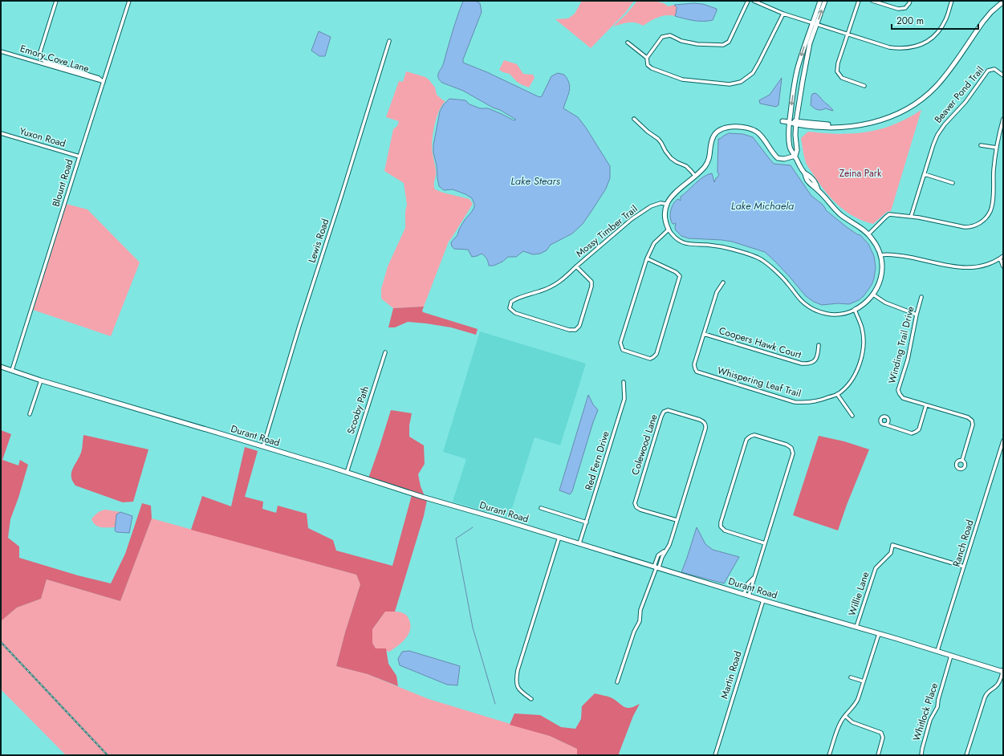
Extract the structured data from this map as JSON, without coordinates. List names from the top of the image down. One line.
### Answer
{"streets":{"street":["Emory Cove Lane","Beaver Pond Trail","Yuxon Road","Blount Road","Mossy Timber Trail","Lewis Road","Coopers Hawk Court","Winding Trail Drive","Whispering Leaf Trail","Scooby Path","Durant Road","Colewood Lane","Red Fern Drive","Ranch Road","Willie Lane","Martin Road","Whitlock Place"]},"crossings":[["Emory Cove Lane","Blount Road"],["Yuxon Road","Blount Road"],["Blount Road","Durant Road"],["Lewis Road","Durant Road"],["Coopers Hawk Court","Whispering Leaf Trail"],["Scooby Path","Durant Road"],["Durant Road","Colewood Lane"],["Durant Road","Red Fern Drive"],["Durant Road","Ranch Road"],["Durant Road","Willie Lane"],["Durant Road","Martin Road"],["Durant Road","Whitlock Place"],["Ranch Road","Willie Lane"]],"water":["Lake Stears","Lake Michaela"],"parks":["Zeina Park"],"scale_bar":"200 m"}
